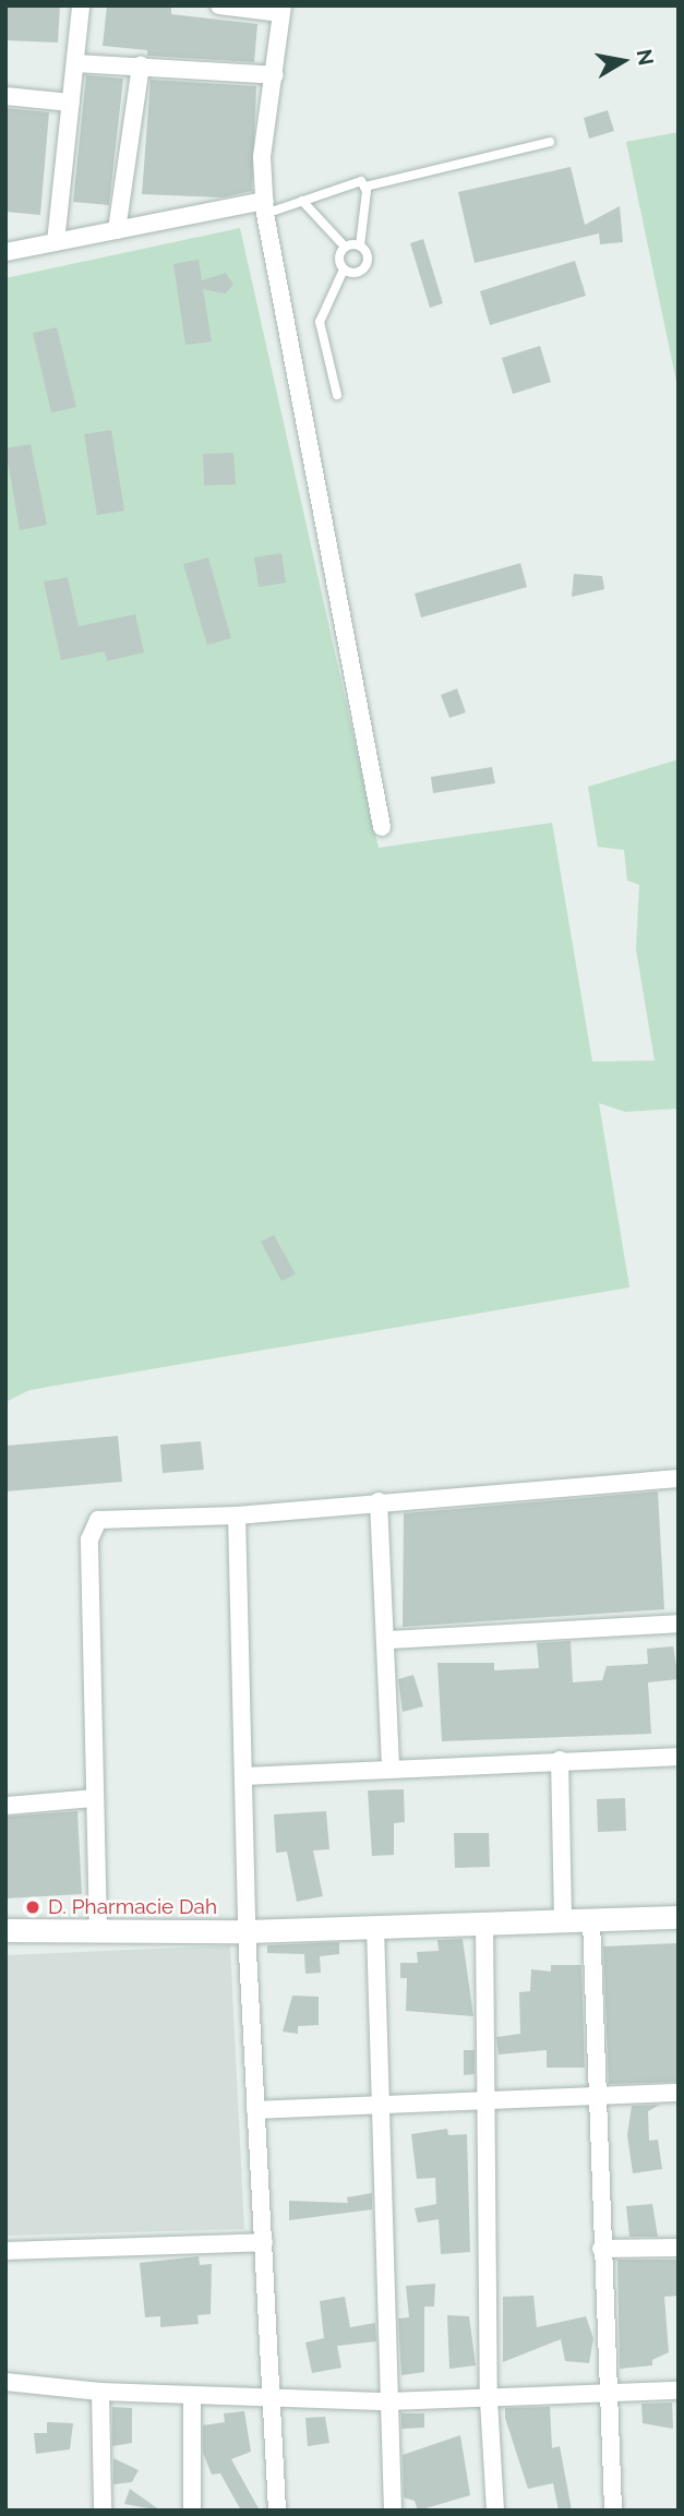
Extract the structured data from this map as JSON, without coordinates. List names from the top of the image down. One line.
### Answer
{"places":["D. Pharmacie Dah"],"north":"right"}
